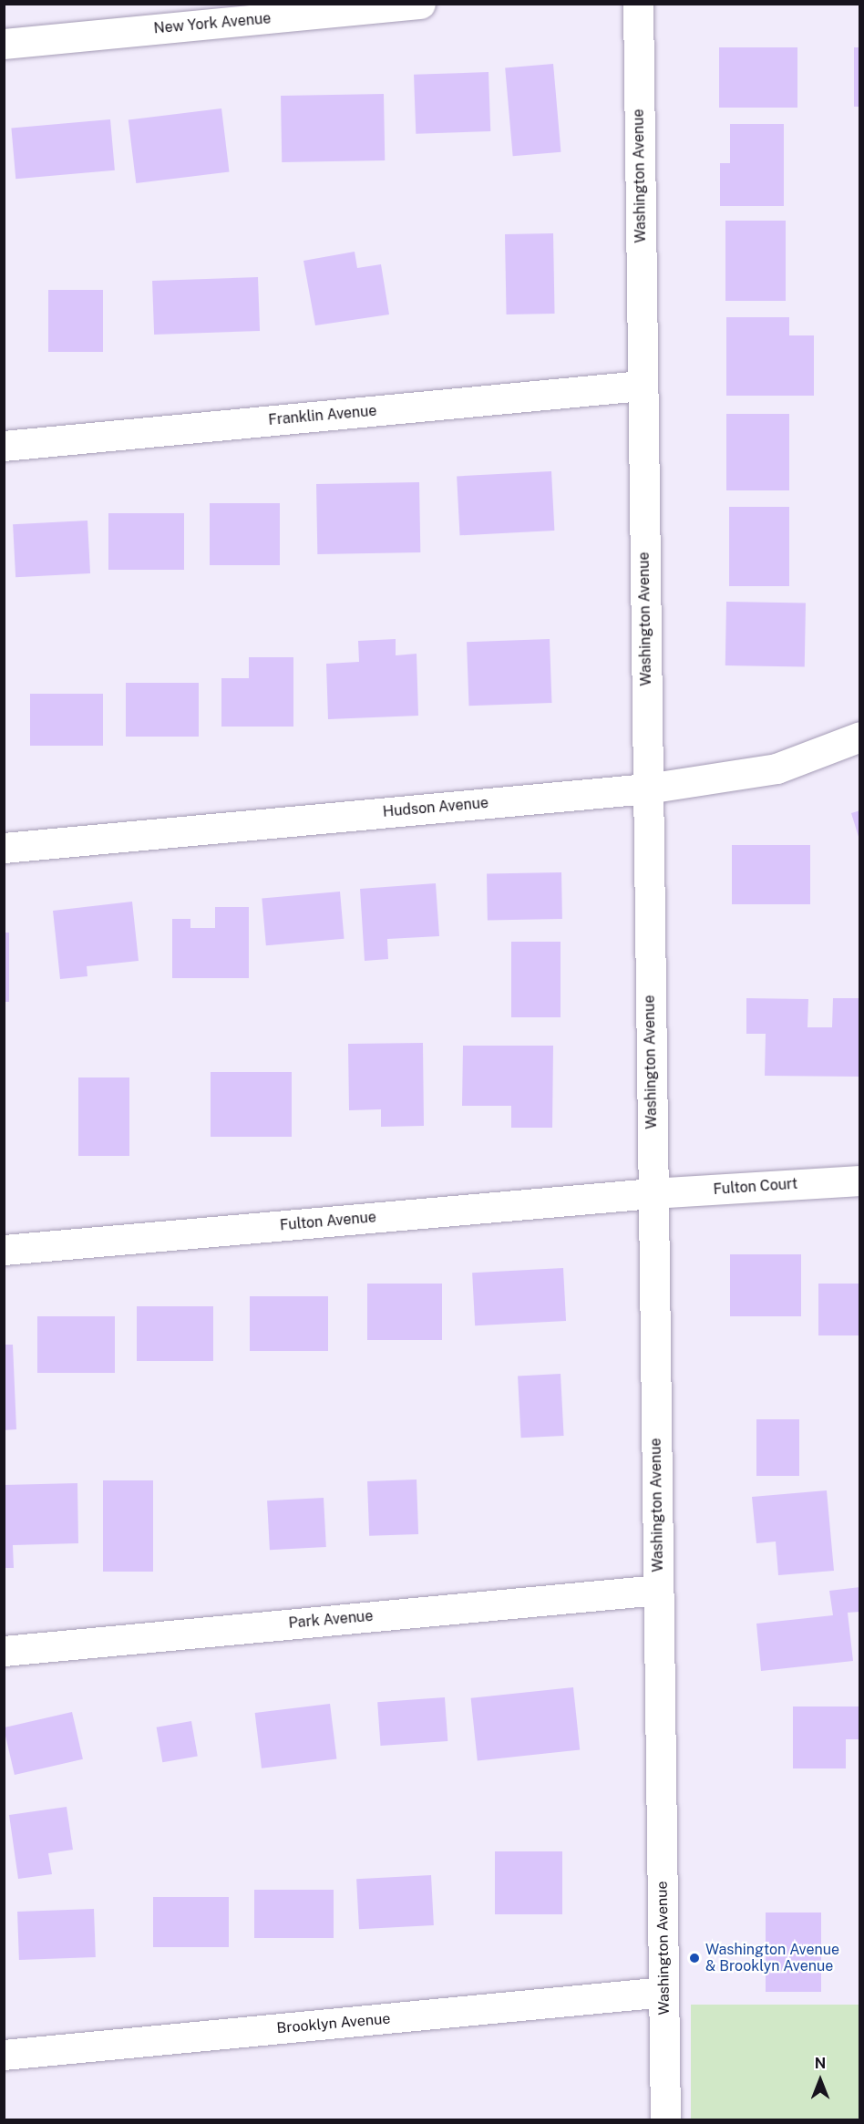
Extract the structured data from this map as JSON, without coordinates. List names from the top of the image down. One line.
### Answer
{"streets":{"street":["New York Avenue","Washington Avenue","Franklin Avenue","Hudson Avenue","Fulton Court","Fulton Avenue","Park Avenue","Brooklyn Avenue"]},"crossings":[["Washington Avenue","Franklin Avenue"],["Washington Avenue","Hudson Avenue"],["Washington Avenue","Fulton Court"],["Washington Avenue","Fulton Avenue"],["Washington Avenue","Park Avenue"],["Washington Avenue","Brooklyn Avenue"],["Fulton Court","Fulton Avenue"]],"places":["Washington Avenue & Brooklyn Avenue"],"north":"top"}
